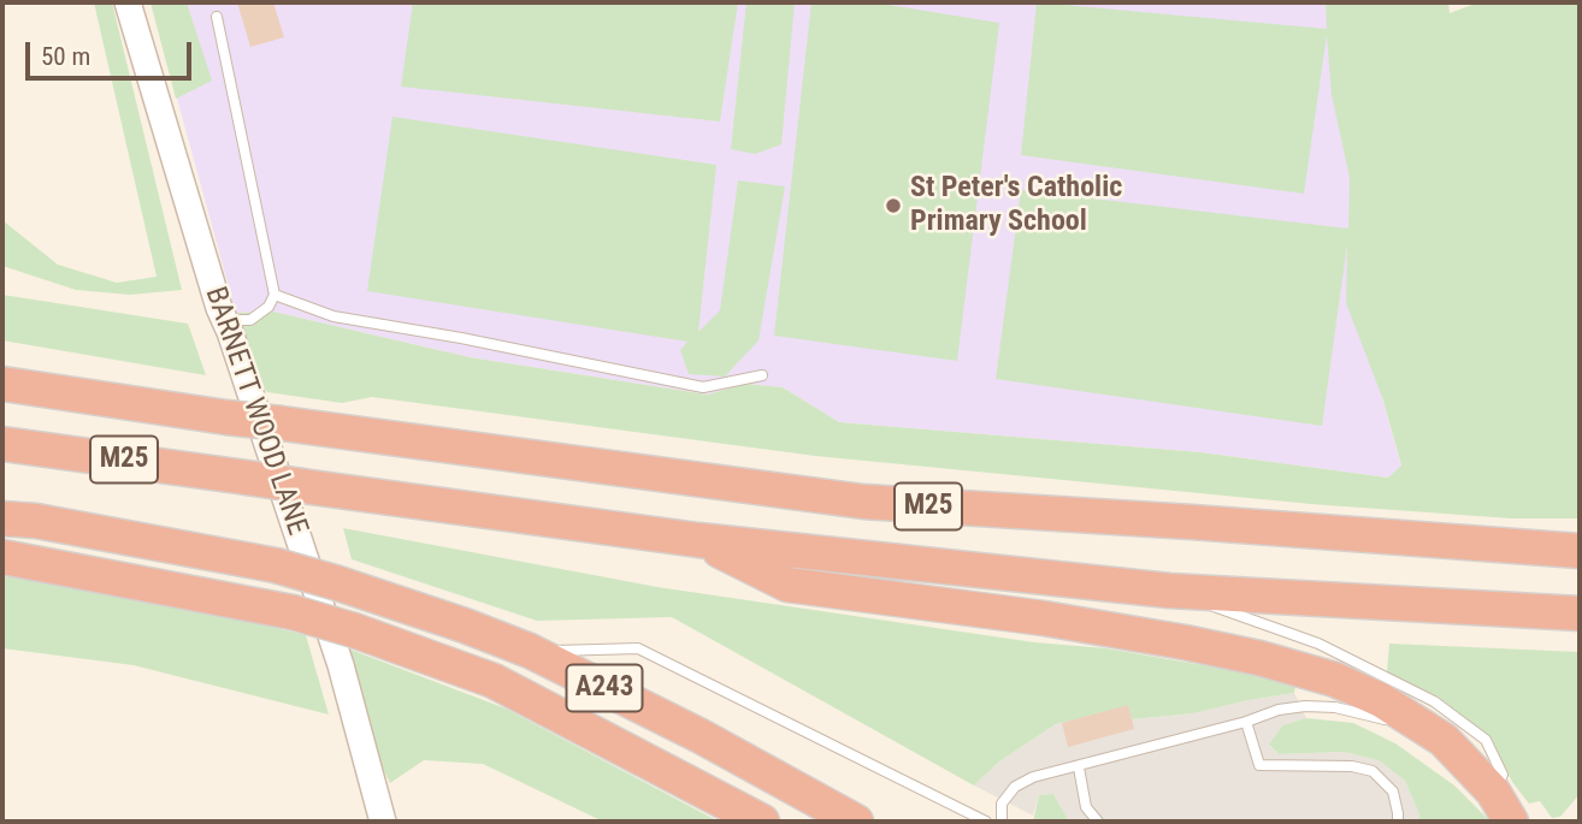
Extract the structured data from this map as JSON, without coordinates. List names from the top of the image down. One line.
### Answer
{"streets":{"highway":["M25","A243"],"street":["BARNETT WOOD LANE"]},"places":["St Peter's Catholic Primary School"],"scale_bar":"50 m"}
